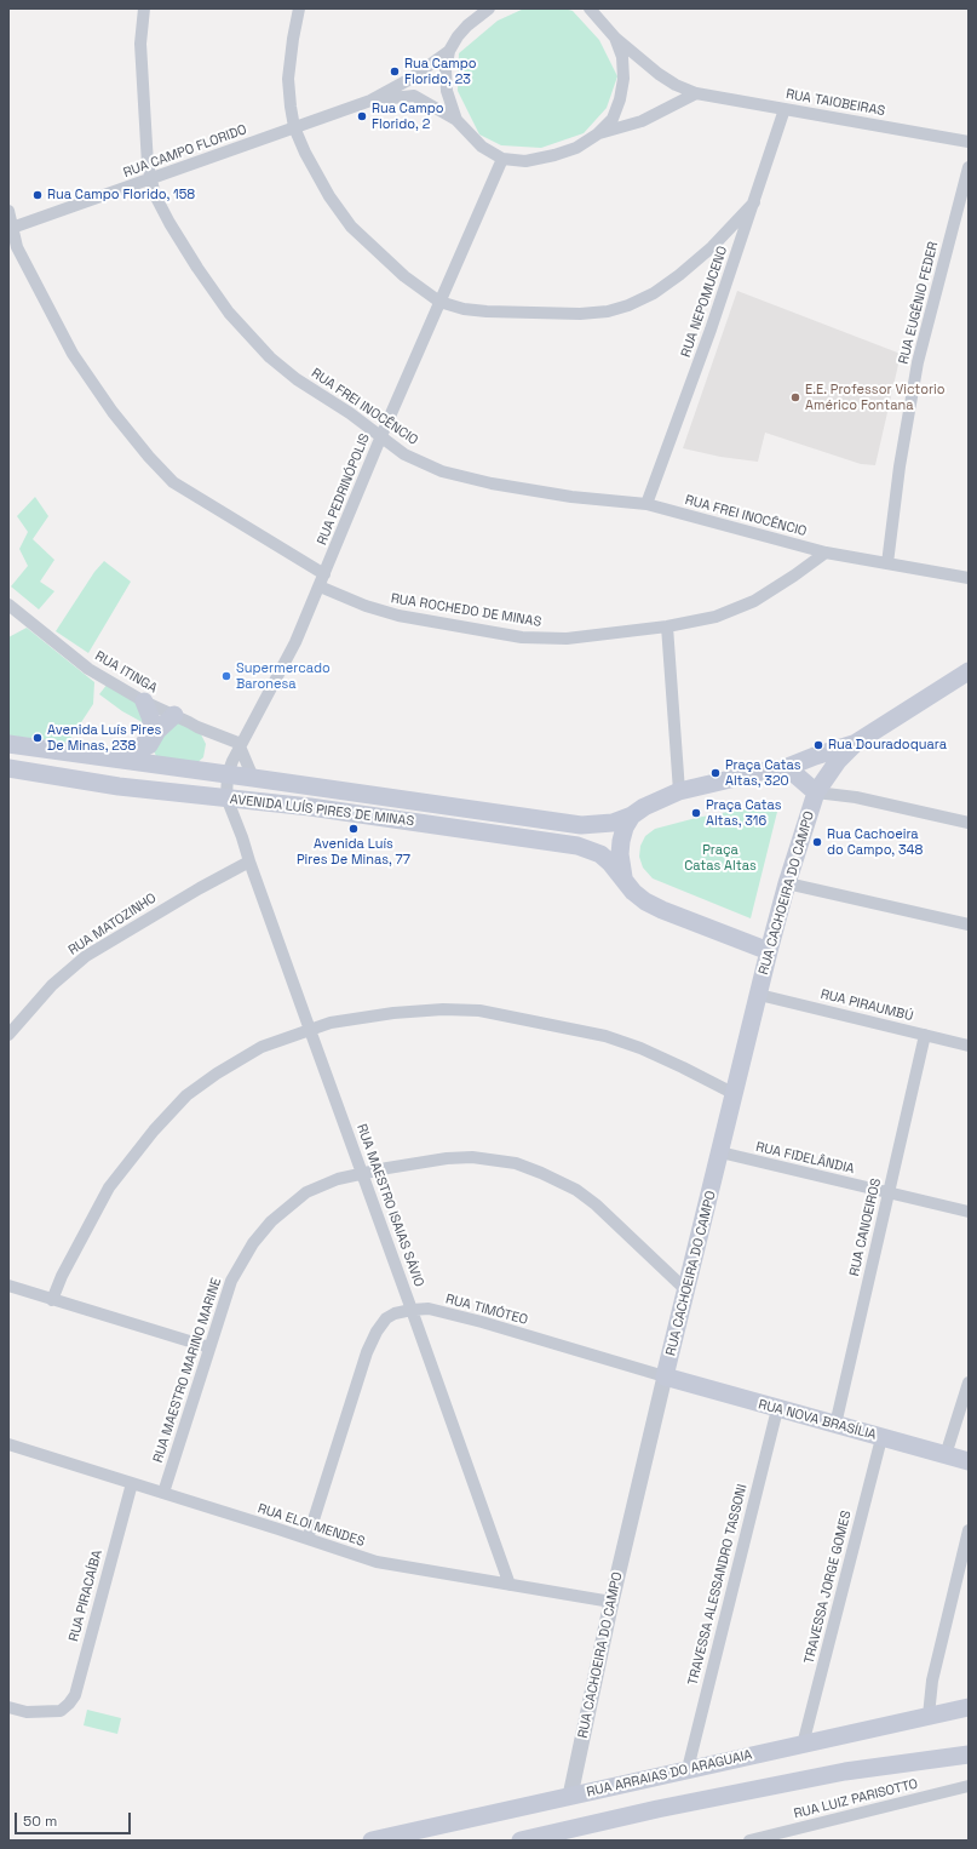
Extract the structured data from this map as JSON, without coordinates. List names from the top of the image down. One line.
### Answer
{"streets":{"main road":["AVENIDA LUÍS PIRES DE MINAS","RUA CACHOEIRA DO CAMPO","RUA NOVA BRASÍLIA","RUA ARRAIAS DO ARAGUAIA"],"street":["RUA TAIOBEIRAS","RUA CAMPO FLORIDO","RUA NEPOMUCENO","RUA EUGÊNIO FEDER","RUA FREI INOCÊNCIO","RUA PEDRINÓPOLIS","RUA ROCHEDO DE MINAS","RUA ITINGA","RUA MATOZINHO","RUA PIRAUMBÚ","RUA FIDELÂNDIA","RUA MAESTRO ISAIAS SÁVIO","RUA CANOEIROS","RUA TIMÓTEO","RUA MAESTRO MARINO MARINE","RUA ELOI MENDES","TRAVESSA ALESSANDRO TASSONI","TRAVESSA JORGE GOMES","RUA PIRACAÍBA","RUA LUIZ PARISOTTO"]},"crossings":[["RUA TAIOBEIRAS","RUA NEPOMUCENO"],["RUA CAMPO FLORIDO","RUA FREI INOCÊNCIO"],["RUA CAMPO FLORIDO","RUA ROCHEDO DE MINAS"],["RUA NEPOMUCENO","RUA FREI INOCÊNCIO"],["RUA EUGÊNIO FEDER","RUA FREI INOCÊNCIO"],["RUA FREI INOCÊNCIO","RUA PEDRINÓPOLIS"],["RUA FREI INOCÊNCIO","RUA ROCHEDO DE MINAS"],["RUA PEDRINÓPOLIS","RUA ROCHEDO DE MINAS"],["RUA PEDRINÓPOLIS","RUA ITINGA"],["RUA PEDRINÓPOLIS","AVENIDA LUÍS PIRES DE MINAS"],["RUA PEDRINÓPOLIS","RUA MAESTRO ISAIAS SÁVIO"],["AVENIDA LUÍS PIRES DE MINAS","RUA MAESTRO ISAIAS SÁVIO"],["RUA CACHOEIRA DO CAMPO","RUA PIRAUMBÚ"],["RUA CACHOEIRA DO CAMPO","RUA FIDELÂNDIA"],["RUA CACHOEIRA DO CAMPO","RUA TIMÓTEO"],["RUA CACHOEIRA DO CAMPO","RUA MAESTRO MARINO MARINE"],["RUA CACHOEIRA DO CAMPO","RUA NOVA BRASÍLIA"],["RUA CACHOEIRA DO CAMPO","RUA ELOI MENDES"],["RUA CACHOEIRA DO CAMPO","RUA ARRAIAS DO ARAGUAIA"],["RUA MATOZINHO","RUA MAESTRO ISAIAS SÁVIO"],["RUA PIRAUMBÚ","RUA CANOEIROS"],["RUA FIDELÂNDIA","RUA CANOEIROS"],["RUA MAESTRO ISAIAS SÁVIO","RUA TIMÓTEO"],["RUA MAESTRO ISAIAS SÁVIO","RUA MAESTRO MARINO MARINE"],["RUA MAESTRO ISAIAS SÁVIO","RUA ELOI MENDES"],["RUA CANOEIROS","RUA NOVA BRASÍLIA"],["RUA TIMÓTEO","RUA NOVA BRASÍLIA"],["RUA TIMÓTEO","RUA ELOI MENDES"],["RUA MAESTRO MARINO MARINE","RUA ELOI MENDES"],["RUA NOVA BRASÍLIA","TRAVESSA ALESSANDRO TASSONI"],["RUA NOVA BRASÍLIA","TRAVESSA JORGE GOMES"],["RUA ELOI MENDES","RUA PIRACAÍBA"],["TRAVESSA ALESSANDRO TASSONI","RUA ARRAIAS DO ARAGUAIA"],["TRAVESSA JORGE GOMES","RUA ARRAIAS DO ARAGUAIA"]],"parks":["Praça Catas Altas"],"places":["Rua Campo Florido, 23","Rua Campo Florido, 2","Rua Campo Florido, 158","E.E. Professor Victorio Américo Fontana","Supermercado Baronesa","Avenida Luís Pires De Minas, 238","Rua Douradoquara","Praça Catas Altas, 320","Praça Catas Altas, 316","Avenida Luís Pires De Minas, 77","Rua Cachoeira do Campo, 348"],"scale_bar":"50 m"}
